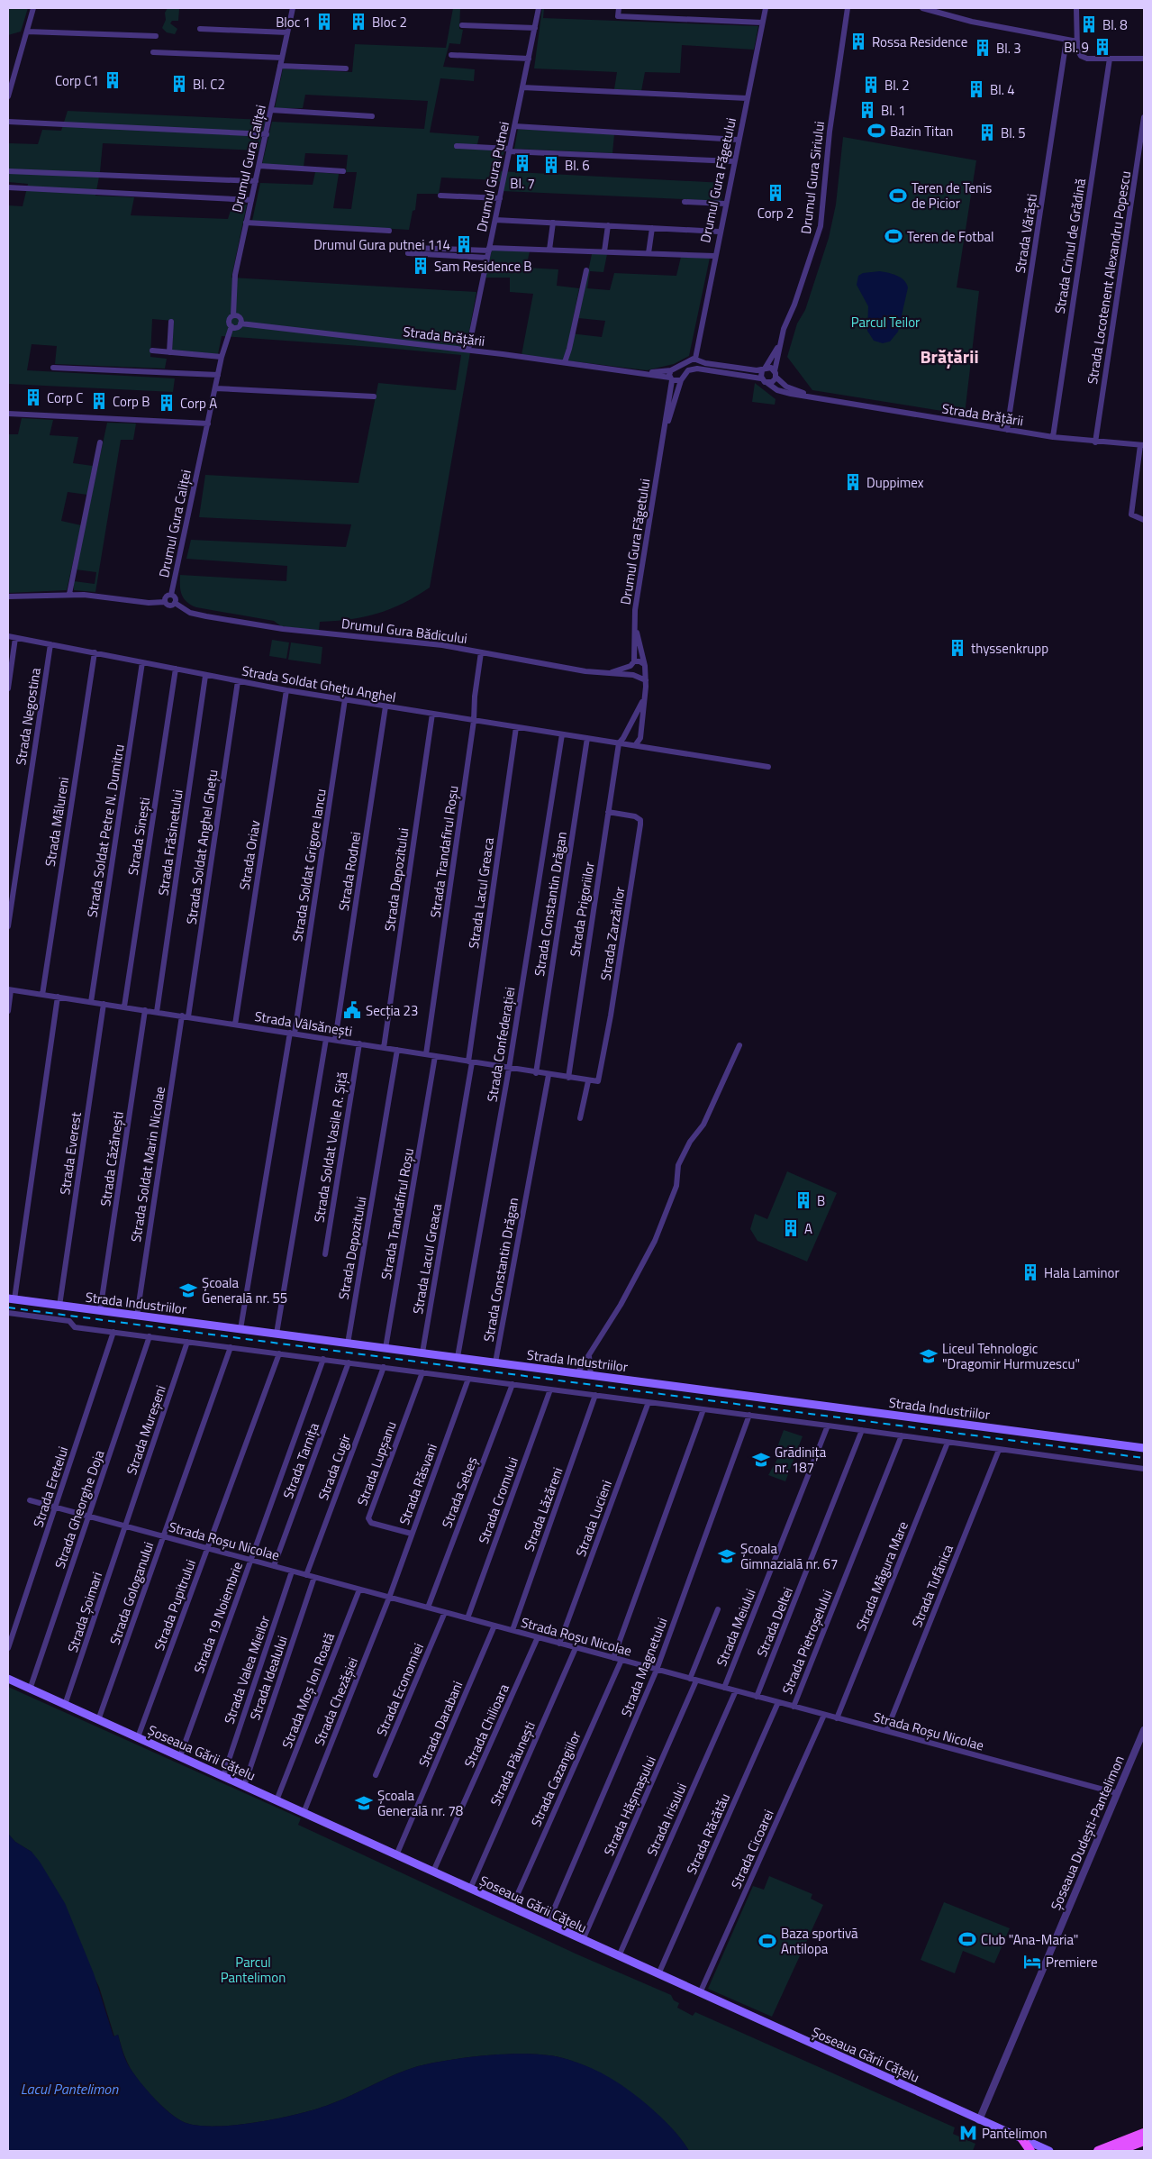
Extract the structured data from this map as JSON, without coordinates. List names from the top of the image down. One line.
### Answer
{"streets":{"main road":["Strada Industriilor","Șoseaua Gării Cățelu"],"street":["Drumul Gura Caliței","Drumul Gura Putnei","Drumul Gura Siriului","Drumul Gura Făgetului","Strada Vărăști","Strada Crinul de Grădină","Strada Locotenent Alexandru Popescu","Strada Brățării","Drumul Gura Bădicului","Strada Soldat Ghețu Anghel","Strada Negostina","Strada Mălureni","Strada Soldat Petre N. Dumitru","Strada Sinești","Strada Frăsinetului","Strada Soldat Anghel Ghețu","Strada Trandafirul Roșu","Strada Oriav","Strada Soldat Grigore Iancu","Strada Rodnei","Strada Depozitului","Strada Lacul Greaca","Strada Constantin Drăgan","Strada Prigoriilor","Strada Zarzărilor","Strada Vâlsănești","Strada Confederației","Strada Soldat Vasile R. Șiță","Strada Everest","Strada Căzănești","Strada Soldat Marin Nicolae","Strada Mureșeni","Strada Tarnița","Strada Lupșanu","Strada Cugir","Strada Răsvani","Strada Eretelui","Strada Sebeș","Strada Cromului","Strada Gheorghe Doja","Strada Lăzăreni","Strada Lucieni","Strada Roșu Nicolae","Strada Măgura Mare","Strada Tufănica","Strada Gologanului","Strada Pupitrului","Strada Șoimari","Strada 19 Noiembrie","Strada Deltei","Strada Meiului","Strada Pietroșelului","Strada Magnetului","Strada Valea Mieilor","Strada Idealului","Strada Economiei","Strada Moș Ion Roată","Strada Chezășiei","Strada Darabani","Strada Chilioara","Strada Păunești","Strada Cazangiilor","Strada Hășmașului","Strada Irisului","Șoseaua Dudești-Pantelimon","Strada Răcătău","Strada Cicoarei"]},"crossings":[["Drumul Gura Caliței","Strada Brățării"],["Drumul Gura Caliței","Drumul Gura Bădicului"],["Drumul Gura Putnei","Strada Brățării"],["Drumul Gura Siriului","Strada Brățării"],["Drumul Gura Făgetului","Strada Brățării"],["Drumul Gura Făgetului","Drumul Gura Bădicului"],["Strada Vărăști","Strada Brățării"],["Strada Crinul de Grădină","Strada Brățării"],["Strada Locotenent Alexandru Popescu","Strada Brățării"],["Drumul Gura Bădicului","Strada Trandafirul Roșu"],["Strada Soldat Ghețu Anghel","Strada Negostina"],["Strada Soldat Ghețu Anghel","Strada Mălureni"],["Strada Soldat Ghețu Anghel","Strada Soldat Petre N. Dumitru"],["Strada Soldat Ghețu Anghel","Strada Sinești"],["Strada Soldat Ghețu Anghel","Strada Frăsinetului"],["Strada Soldat Ghețu Anghel","Strada Soldat Anghel Ghețu"],["Strada Soldat Ghețu Anghel","Strada Trandafirul Roșu"],["Strada Soldat Ghețu Anghel","Strada Oriav"],["Strada Soldat Ghețu Anghel","Strada Soldat Grigore Iancu"],["Strada Soldat Ghețu Anghel","Strada Rodnei"],["Strada Soldat Ghețu Anghel","Strada Depozitului"],["Strada Soldat Ghețu Anghel","Strada Lacul Greaca"],["Strada Soldat Ghețu Anghel","Strada Constantin Drăgan"],["Strada Soldat Ghețu Anghel","Strada Prigoriilor"],["Strada Soldat Ghețu Anghel","Strada Confederației"],["Strada Mălureni","Strada Vâlsănești"],["Strada Soldat Petre N. Dumitru","Strada Vâlsănești"],["Strada Sinești","Strada Vâlsănești"],["Strada Frăsinetului","Strada Vâlsănești"],["Strada Soldat Anghel Ghețu","Strada Vâlsănești"],["Strada Soldat Anghel Ghețu","Strada Soldat Marin Nicolae"],["Strada Trandafirul Roșu","Strada Vâlsănești"],["Strada Trandafirul Roșu","Strada Industriilor"],["Strada Oriav","Strada Vâlsănești"],["Strada Soldat Grigore Iancu","Strada Vâlsănești"],["Strada Soldat Grigore Iancu","Strada Industriilor"],["Strada Rodnei","Strada Vâlsănești"],["Strada Depozitului","Strada Vâlsănești"],["Strada Depozitului","Strada Industriilor"],["Strada Lacul Greaca","Strada Vâlsănești"],["Strada Lacul Greaca","Strada Industriilor"],["Strada Constantin Drăgan","Strada Vâlsănești"],["Strada Constantin Drăgan","Strada Industriilor"],["Strada Prigoriilor","Strada Zarzărilor"],["Strada Prigoriilor","Strada Vâlsănești"],["Strada Zarzărilor","Strada Vâlsănești"],["Strada Vâlsănești","Strada Confederației"],["Strada Vâlsănești","Strada Soldat Vasile R. Șiță"],["Strada Vâlsănești","Strada Everest"],["Strada Vâlsănești","Strada Căzănești"],["Strada Vâlsănești","Strada Soldat Marin Nicolae"],["Strada Confederației","Strada Industriilor"],["Strada Everest","Strada Industriilor"],["Strada Căzănești","Strada Industriilor"],["Strada Soldat Marin Nicolae","Strada Industriilor"],["Strada Mureșeni","Strada Roșu Nicolae"],["Strada Mureșeni","Strada Șoimari"],["Strada Tarnița","Strada Roșu Nicolae"],["Strada Lupșanu","Strada Răsvani"],["Strada Cugir","Strada Roșu Nicolae"],["Strada Răsvani","Strada Roșu Nicolae"],["Strada Răsvani","Strada Chezășiei"],["Strada Eretelui","Strada Roșu Nicolae"],["Strada Sebeș","Strada Roșu Nicolae"],["Strada Cromului","Strada Roșu Nicolae"],["Strada Gheorghe Doja","Strada Roșu Nicolae"],["Strada Gheorghe Doja","Șoseaua Gării Cățelu"],["Strada Lăzăreni","Strada Roșu Nicolae"],["Strada Lucieni","Strada Roșu Nicolae"],["Strada Roșu Nicolae","Strada Măgura Mare"],["Strada Roșu Nicolae","Strada Tufănica"],["Strada Roșu Nicolae","Strada Gologanului"],["Strada Roșu Nicolae","Strada Pupitrului"],["Strada Roșu Nicolae","Strada Șoimari"],["Strada Roșu Nicolae","Strada 19 Noiembrie"],["Strada Roșu Nicolae","Strada Deltei"],["Strada Roșu Nicolae","Strada Meiului"],["Strada Roșu Nicolae","Strada Pietroșelului"],["Strada Roșu Nicolae","Strada Magnetului"],["Strada Roșu Nicolae","Strada Valea Mieilor"],["Strada Roșu Nicolae","Strada Idealului"],["Strada Roșu Nicolae","Strada Economiei"],["Strada Roșu Nicolae","Strada Moș Ion Roată"],["Strada Roșu Nicolae","Strada Chezășiei"],["Strada Roșu Nicolae","Strada Darabani"],["Strada Roșu Nicolae","Strada Chilioara"],["Strada Roșu Nicolae","Strada Păunești"],["Strada Roșu Nicolae","Strada Cazangiilor"],["Strada Roșu Nicolae","Strada Hășmașului"],["Strada Roșu Nicolae","Strada Irisului"],["Strada Roșu Nicolae","Șoseaua Dudești-Pantelimon"],["Strada Roșu Nicolae","Strada Răcătău"],["Strada Roșu Nicolae","Strada Cicoarei"],["Strada Gologanului","Șoseaua Gării Cățelu"],["Strada Pupitrului","Șoseaua Gării Cățelu"],["Strada Șoimari","Șoseaua Gării Cățelu"],["Strada 19 Noiembrie","Șoseaua Gării Cățelu"],["Strada Magnetului","Șoseaua Gării Cățelu"],["Strada Valea Mieilor","Șoseaua Gării Cățelu"],["Strada Idealului","Șoseaua Gării Cățelu"],["Strada Moș Ion Roată","Șoseaua Gării Cățelu"],["Strada Chezășiei","Șoseaua Gării Cățelu"],["Strada Darabani","Șoseaua Gării Cățelu"],["Strada Chilioara","Șoseaua Gării Cățelu"],["Șoseaua Gării Cățelu","Strada Păunești"],["Șoseaua Gării Cățelu","Strada Cazangiilor"],["Șoseaua Gării Cățelu","Strada Hășmașului"],["Șoseaua Gării Cățelu","Strada Irisului"],["Șoseaua Gării Cățelu","Șoseaua Dudești-Pantelimon"],["Șoseaua Gării Cățelu","Strada Răcătău"],["Șoseaua Gării Cățelu","Strada Cicoarei"]],"districts":["Brățării"],"water":["Lacul Pantelimon"],"parks":["Parcul Teilor","Parcul Pantelimon"],"places":{"building":["Bloc 1","Bloc 2","Bl. 8","Rossa Residence","Bl. 9","Bl. 3","Corp C1","Bl. C2","Bl. 2","Bl. 4","Bl. 1","Bl. 5","Bl. 7","Bl. 6","Corp 2","Drumul Gura putnei 114","Sam Residence B","Corp C","Corp B","Corp A","Duppimex","thyssenkrupp","B","A","Hala Laminor"],"sports":["Bazin Titan","Teren de Tenis de Picior","Teren de Fotbal","Club \"Ana-Maria\"","Baza sportivă Antilopa"],"public building":["Secția 23"],"school or university":["Școala Generală nr. 55","Liceul Tehnologic \"Dragomir Hurmuzescu\"","Grădinița nr. 187","Școala Gimnazială nr. 67","Școala Generală nr. 78"],"hotel":["Premiere"],"metro station":["Pantelimon"]}}
